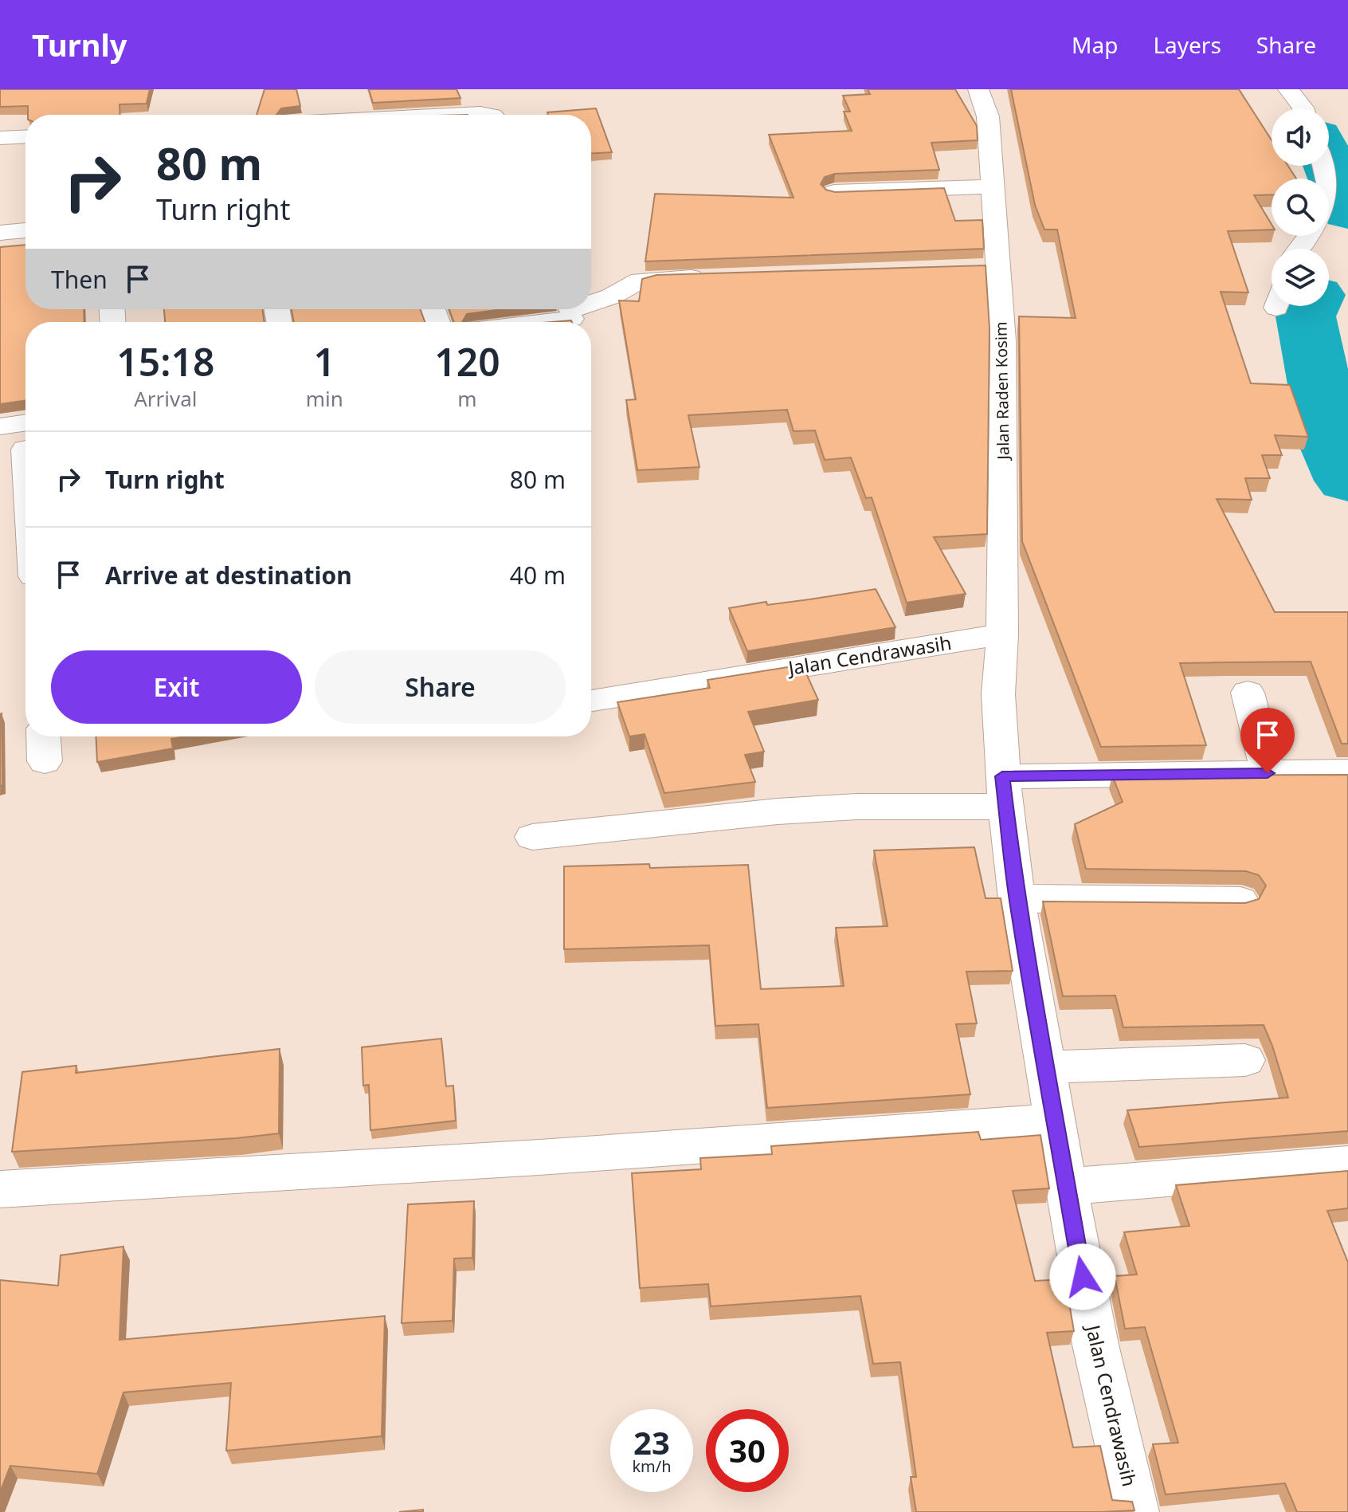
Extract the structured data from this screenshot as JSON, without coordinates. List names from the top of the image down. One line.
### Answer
{"streets":{"street":["Jalan Raden Kosim","Jalan Cendrawasih"]},"crossings":[["Jalan Raden Kosim","Jalan Cendrawasih"]],"page":{"header":"Turnly","nav":["Map","Layers","Share"],"turn":["80 m","Turn right"],"then":"Then","eta":["15:18","Arrival","1","min","120","m"],"list":[{"name":"Turn right","value":"80 m"},{"name":"Arrive at destination","value":"40 m"}],"buttons":["Exit","Share"],"speed":"23 km/h","limit":"30"}}
